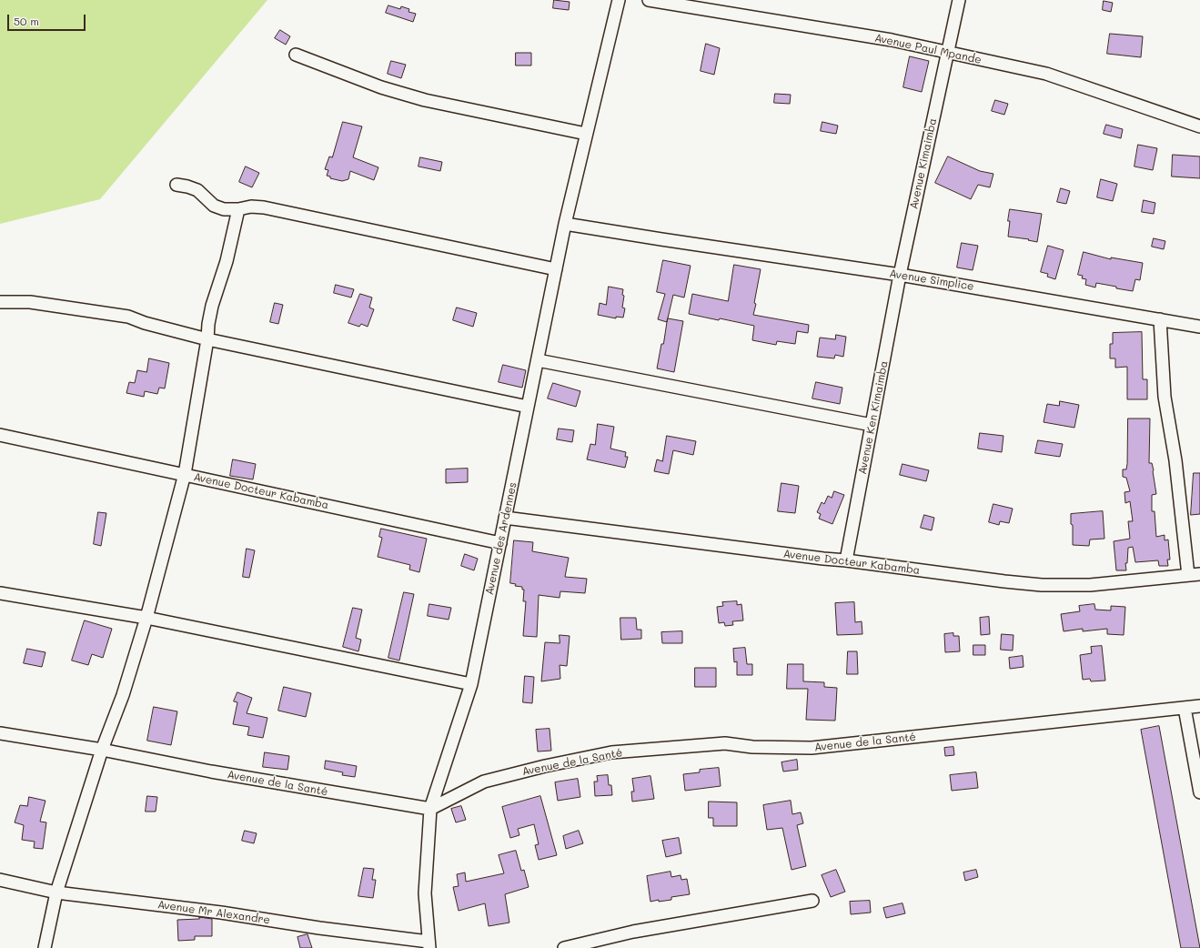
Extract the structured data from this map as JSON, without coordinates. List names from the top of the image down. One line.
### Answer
{"streets":{"street":["Avenue Paul Mpande","Avenue Kimaimba","Avenue Simplice","Avenue Ken Kimaimba","Avenue Docteur Kabamba","Avenue des Ardennes","Avenue de la Santé","Avenue Mr Alexandre"]},"crossings":[["Avenue Paul Mpande","Avenue Kimaimba"],["Avenue Kimaimba","Avenue Simplice"],["Avenue Kimaimba","Avenue Ken Kimaimba"],["Avenue Simplice","Avenue Ken Kimaimba"],["Avenue Simplice","Avenue des Ardennes"],["Avenue Ken Kimaimba","Avenue Docteur Kabamba"],["Avenue Docteur Kabamba","Avenue des Ardennes"],["Avenue Docteur Kabamba","Avenue de la Santé"],["Avenue Docteur Kabamba","Avenue Mr Alexandre"],["Avenue des Ardennes","Avenue de la Santé"],["Avenue des Ardennes","Avenue Mr Alexandre"]],"scale_bar":"50 m"}
